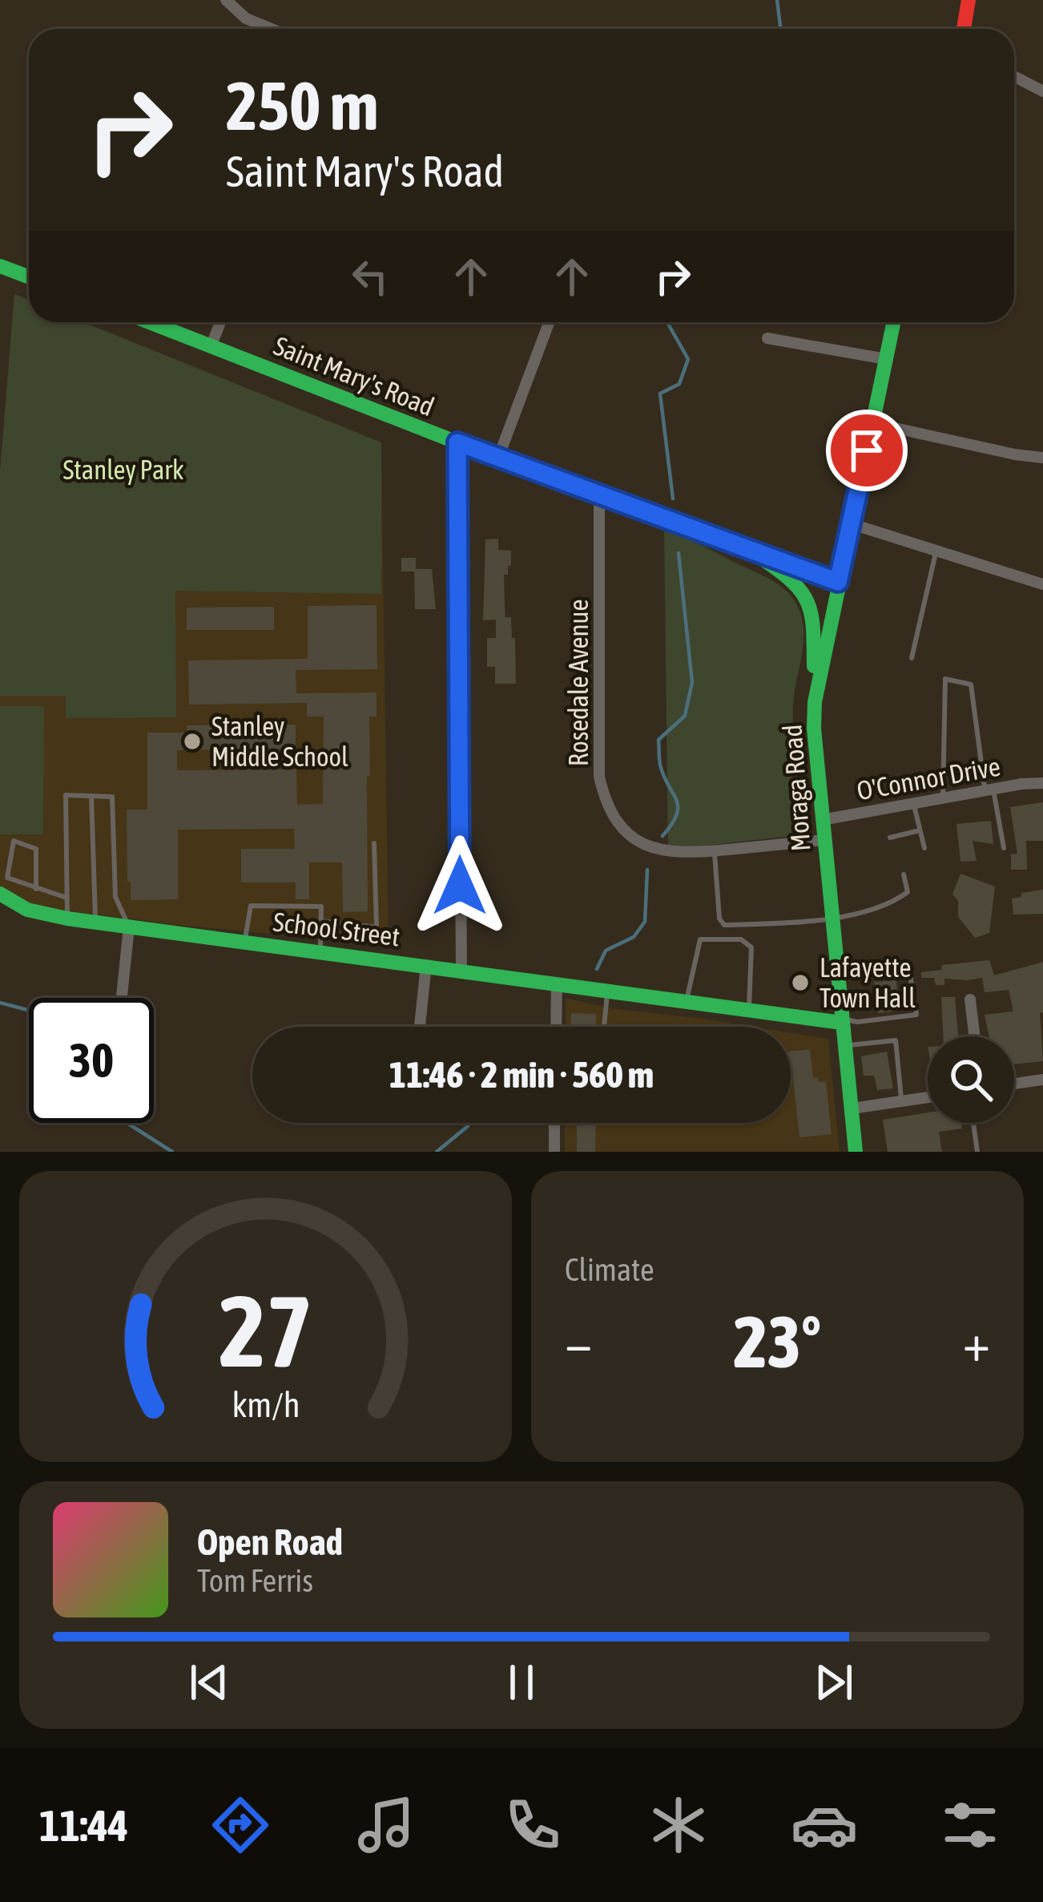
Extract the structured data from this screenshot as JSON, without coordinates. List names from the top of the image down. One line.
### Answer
{"streets":{"street":["Saint Mary's Road","Rosedale Avenue","O'Connor Drive","Moraga Road","School Street"]},"crossings":[["Saint Mary's Road","Rosedale Avenue"],["Saint Mary's Road","Moraga Road"],["Rosedale Avenue","Moraga Road"],["O'Connor Drive","Moraga Road"],["Moraga Road","School Street"]],"parks":["Stanley Park"],"places":["Stanley Middle School","Lafayette Town Hall"],"page":{"turn":["250 m","Saint Mary's Road"],"limit":"30","trip":"11:46 · 2 min · 560 m","tile":"Climate","heat":["−","23°","+"],"song":["Open Road","Tom Ferris"],"tabs":"11:44","gauge":["27","km/h"]}}
